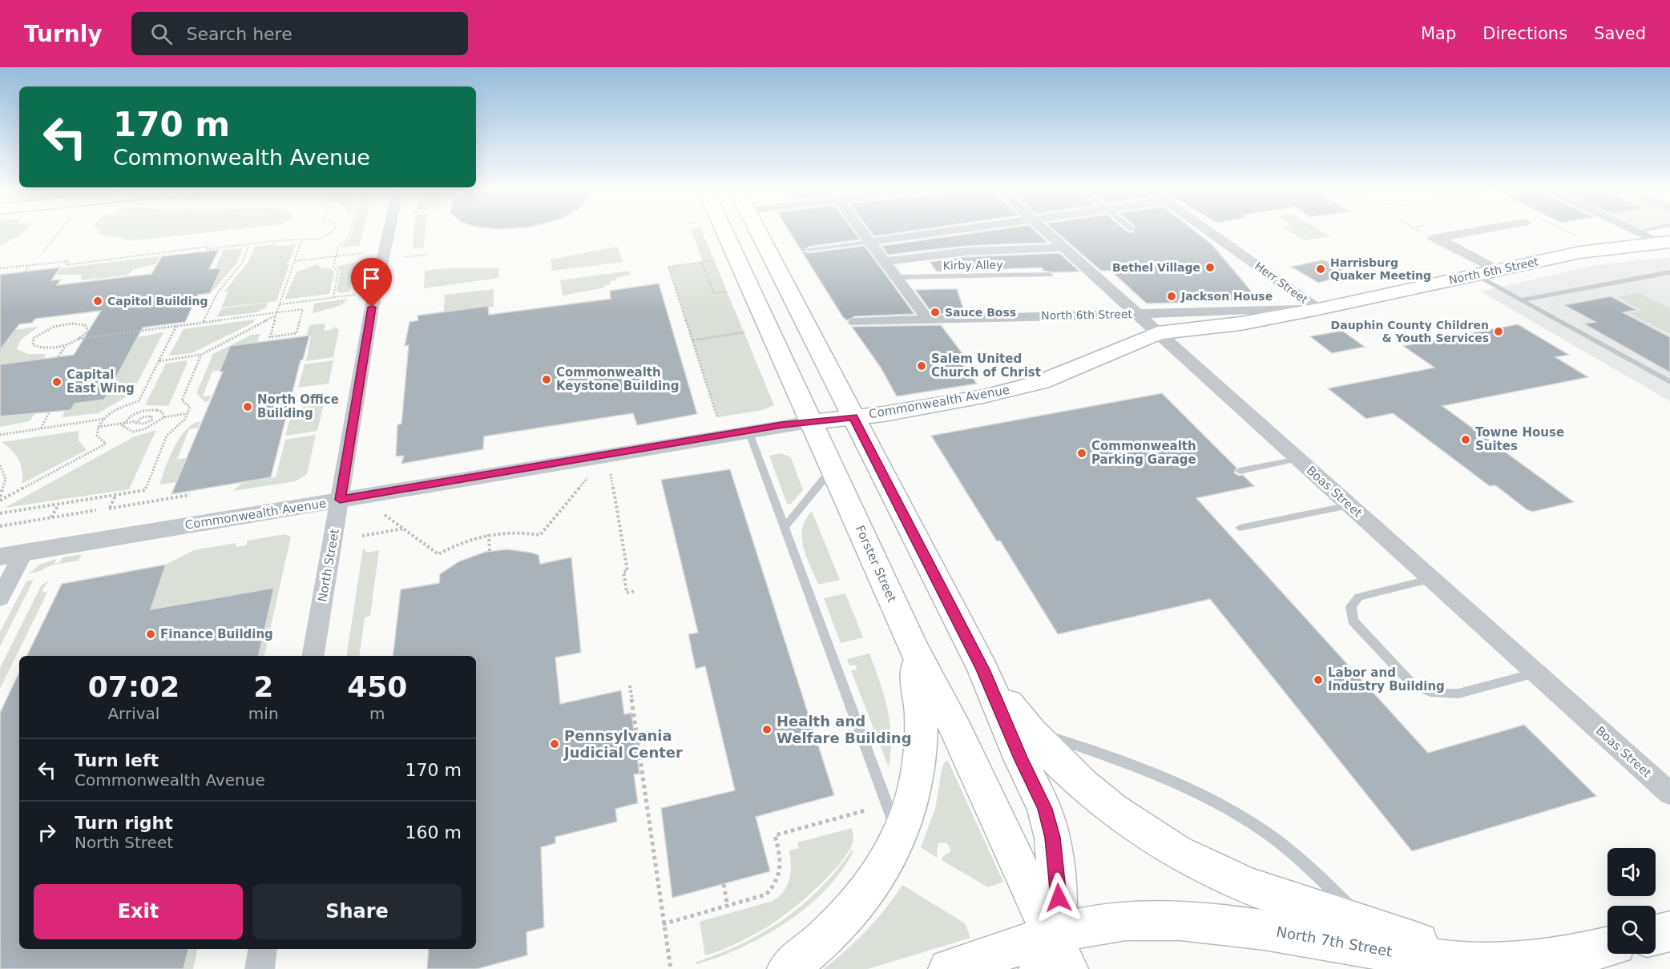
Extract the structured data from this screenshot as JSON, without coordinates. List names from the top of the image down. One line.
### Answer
{"streets":{"main road":["North 6th Street","Commonwealth Avenue","Forster Street","North 7th Street"],"street":["Herr Street","Boas Street","North Street"],"lane":["Kirby Alley"]},"crossings":[["North 6th Street","Herr Street"],["North 6th Street","Commonwealth Avenue"],["North 6th Street","Boas Street"],["Commonwealth Avenue","Boas Street"],["Commonwealth Avenue","Forster Street"],["Commonwealth Avenue","North Street"],["Forster Street","North 7th Street"]],"places":["Bethel Village","Harrisburg Quaker Meeting","Jackson House","Capitol Building","Sauce Boss","Dauphin County Children & Youth Services","Salem United Church of Christ","Commonwealth Keystone Building","Capital East Wing","North Office Building","Towne House Suites","Commonwealth Parking Garage","Finance Building","Labor and Industry Building","Health and Welfare Building","Pennsylvania Judicial Center"],"page":{"header":"Turnly","search":"Search here","nav":["Map","Directions","Saved"],"turn":["170 m","Commonwealth Avenue"],"eta":["07:02","Arrival","2","min","450","m"],"list":[{"name":"Turn left","note":"Commonwealth Avenue","value":"170 m"},{"name":"Turn right","note":"North Street","value":"160 m"}],"buttons":["Exit","Share"]}}
